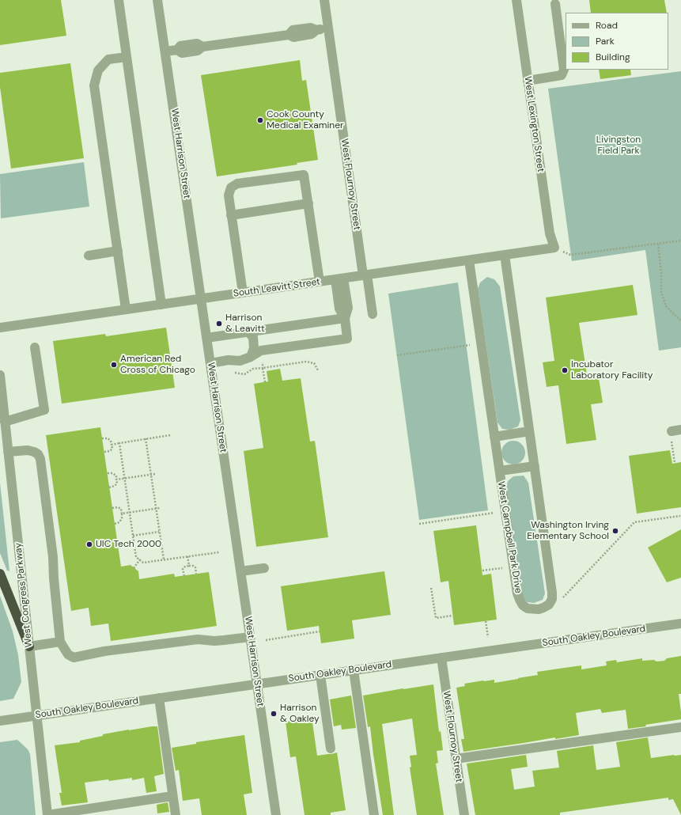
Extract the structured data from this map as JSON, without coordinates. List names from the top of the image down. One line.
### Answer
{"streets":{"street":["West Lexington Street","West Harrison Street","West Flournoy Street","South Leavitt Street","West Campbell Park Drive","West Congress Parkway","South Oakley Boulevard"]},"crossings":[["West Lexington Street","South Leavitt Street"],["West Harrison Street","South Leavitt Street"],["West Harrison Street","South Oakley Boulevard"],["West Flournoy Street","South Leavitt Street"],["West Flournoy Street","South Oakley Boulevard"],["South Leavitt Street","West Campbell Park Drive"],["West Congress Parkway","South Oakley Boulevard"]],"parks":["Livingston Field Park"],"places":["Cook County Medical Examiner","Harrison & Leavitt","American Red Cross of Chicago","Incubator Laboratory Facility","Washington Irving Elementary School","UIC Tech 2000","Harrison & Oakley"],"legend":["Road","Park","Building"]}
